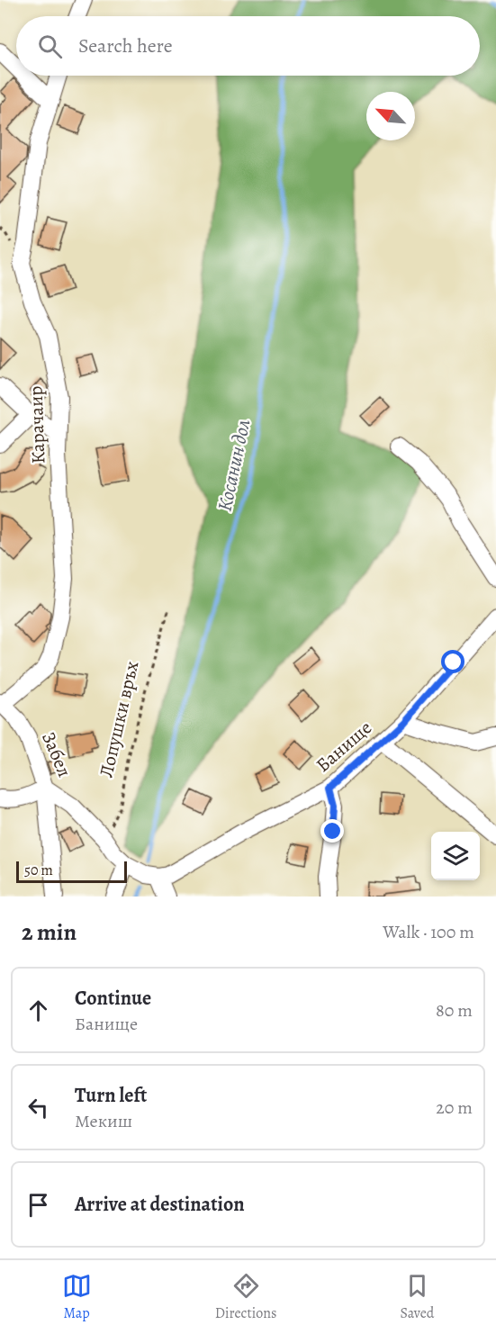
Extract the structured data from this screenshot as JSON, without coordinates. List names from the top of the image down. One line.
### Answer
{"streets":{"street":["Карачаир","Банище","Забел"],"path":["Лопушки връх"]},"crossings":[["Карачаир","Забел"],["Лопушки връх","Забел"]],"water":["Косанин дол"],"scale_bar":"50 m","north":"top left","page":{"search":"Search here","scale":"50 m","heading":["2 min","Walk · 100 m"],"list":[["Continue","Банище","80 m"],["Turn left","Мекиш","20 m"],"Arrive at destination"],"nav":["Map","Directions","Saved"]}}
